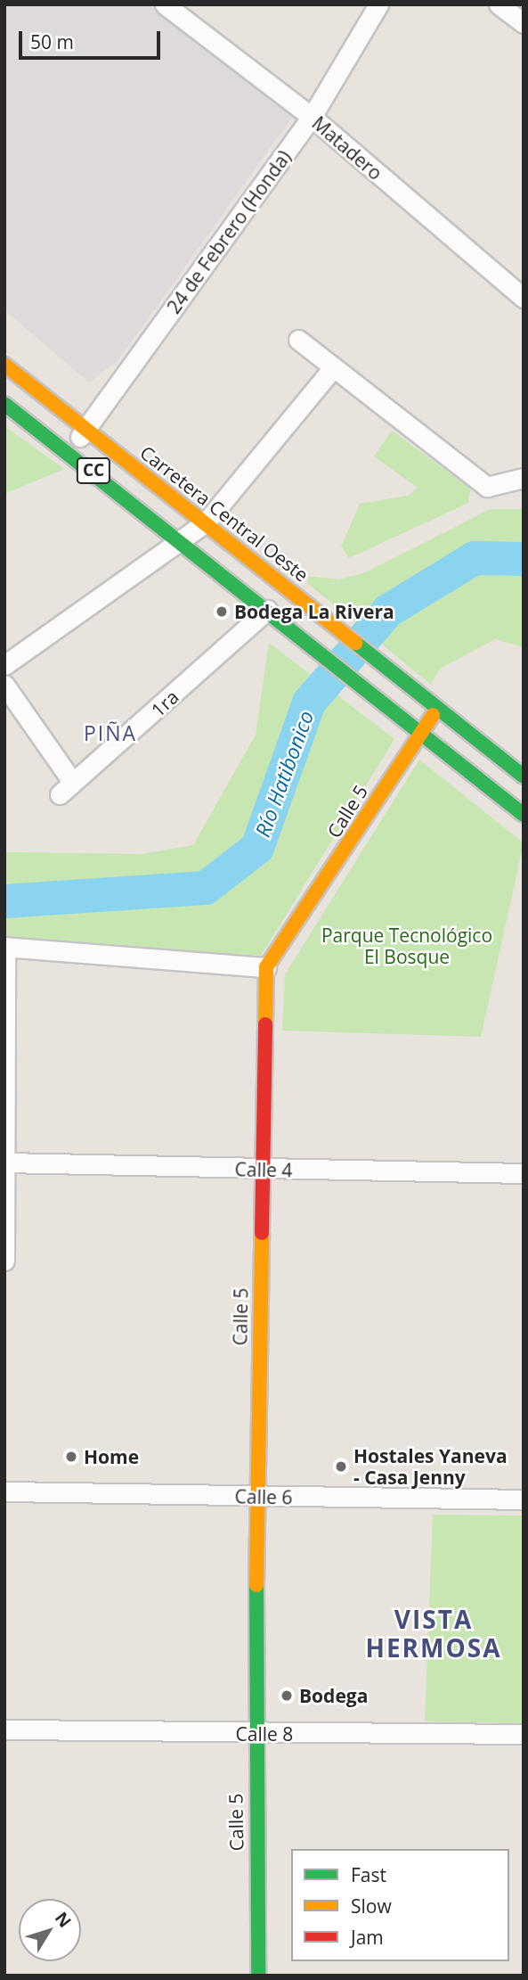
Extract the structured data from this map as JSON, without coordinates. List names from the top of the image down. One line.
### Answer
{"streets":{"main road":["CC","Carretera Central Oeste","Calle 5"],"street":["Matadero","24 de Febrero (Honda)","1ra","Calle 4","Calle 6","Calle 8"]},"crossings":[["Matadero","24 de Febrero (Honda)"],["24 de Febrero (Honda)","CC"],["24 de Febrero (Honda)","Carretera Central Oeste"],["CC","Carretera Central Oeste"],["CC","1ra"],["CC","Calle 5"],["Carretera Central Oeste","Calle 5"],["Calle 5","Calle 4"],["Calle 5","Calle 6"],["Calle 5","Calle 8"]],"districts":["PIÑA","VISTA HERMOSA"],"water":["Río Hatibonico"],"parks":["Parque Tecnológico El Bosque"],"places":["Bodega La Rivera","Home","Hostales Yaneva - Casa Jenny","Bodega"],"legend":["Fast","Slow","Jam"],"scale_bar":"50 m","north":"top right"}
